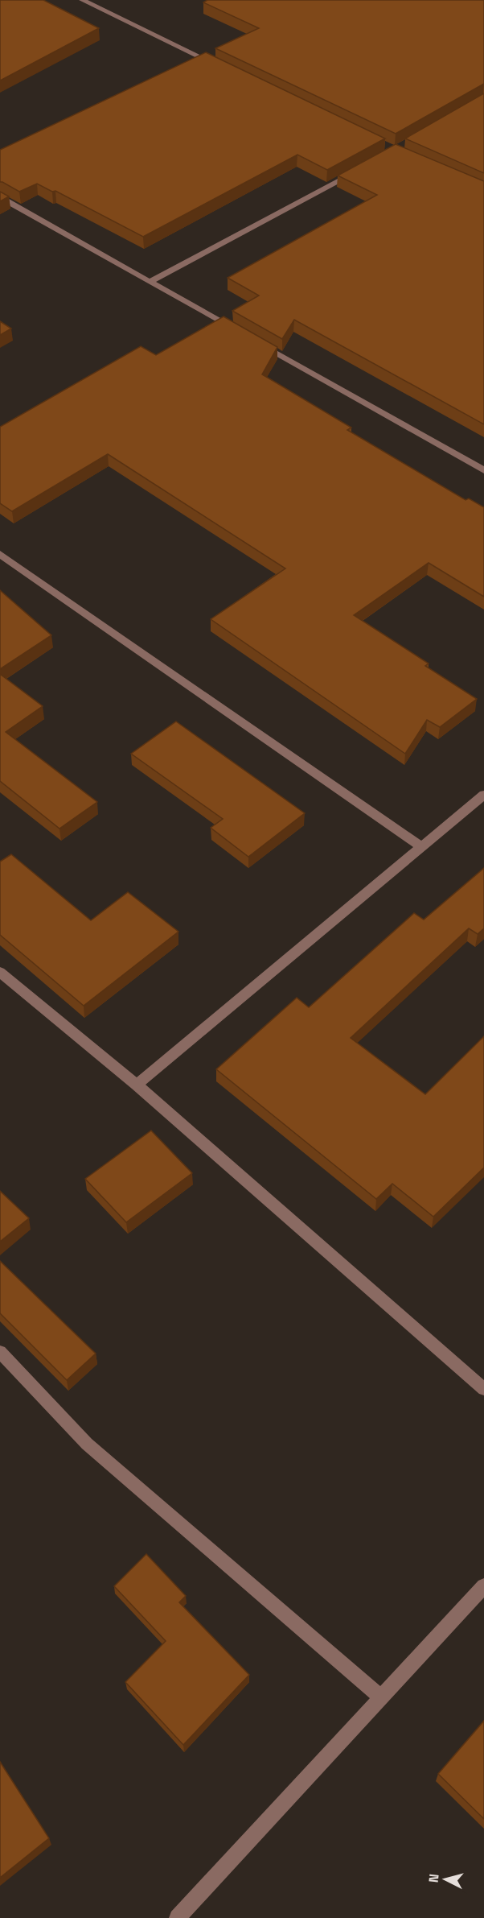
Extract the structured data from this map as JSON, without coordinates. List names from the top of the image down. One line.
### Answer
{"north":"left"}
